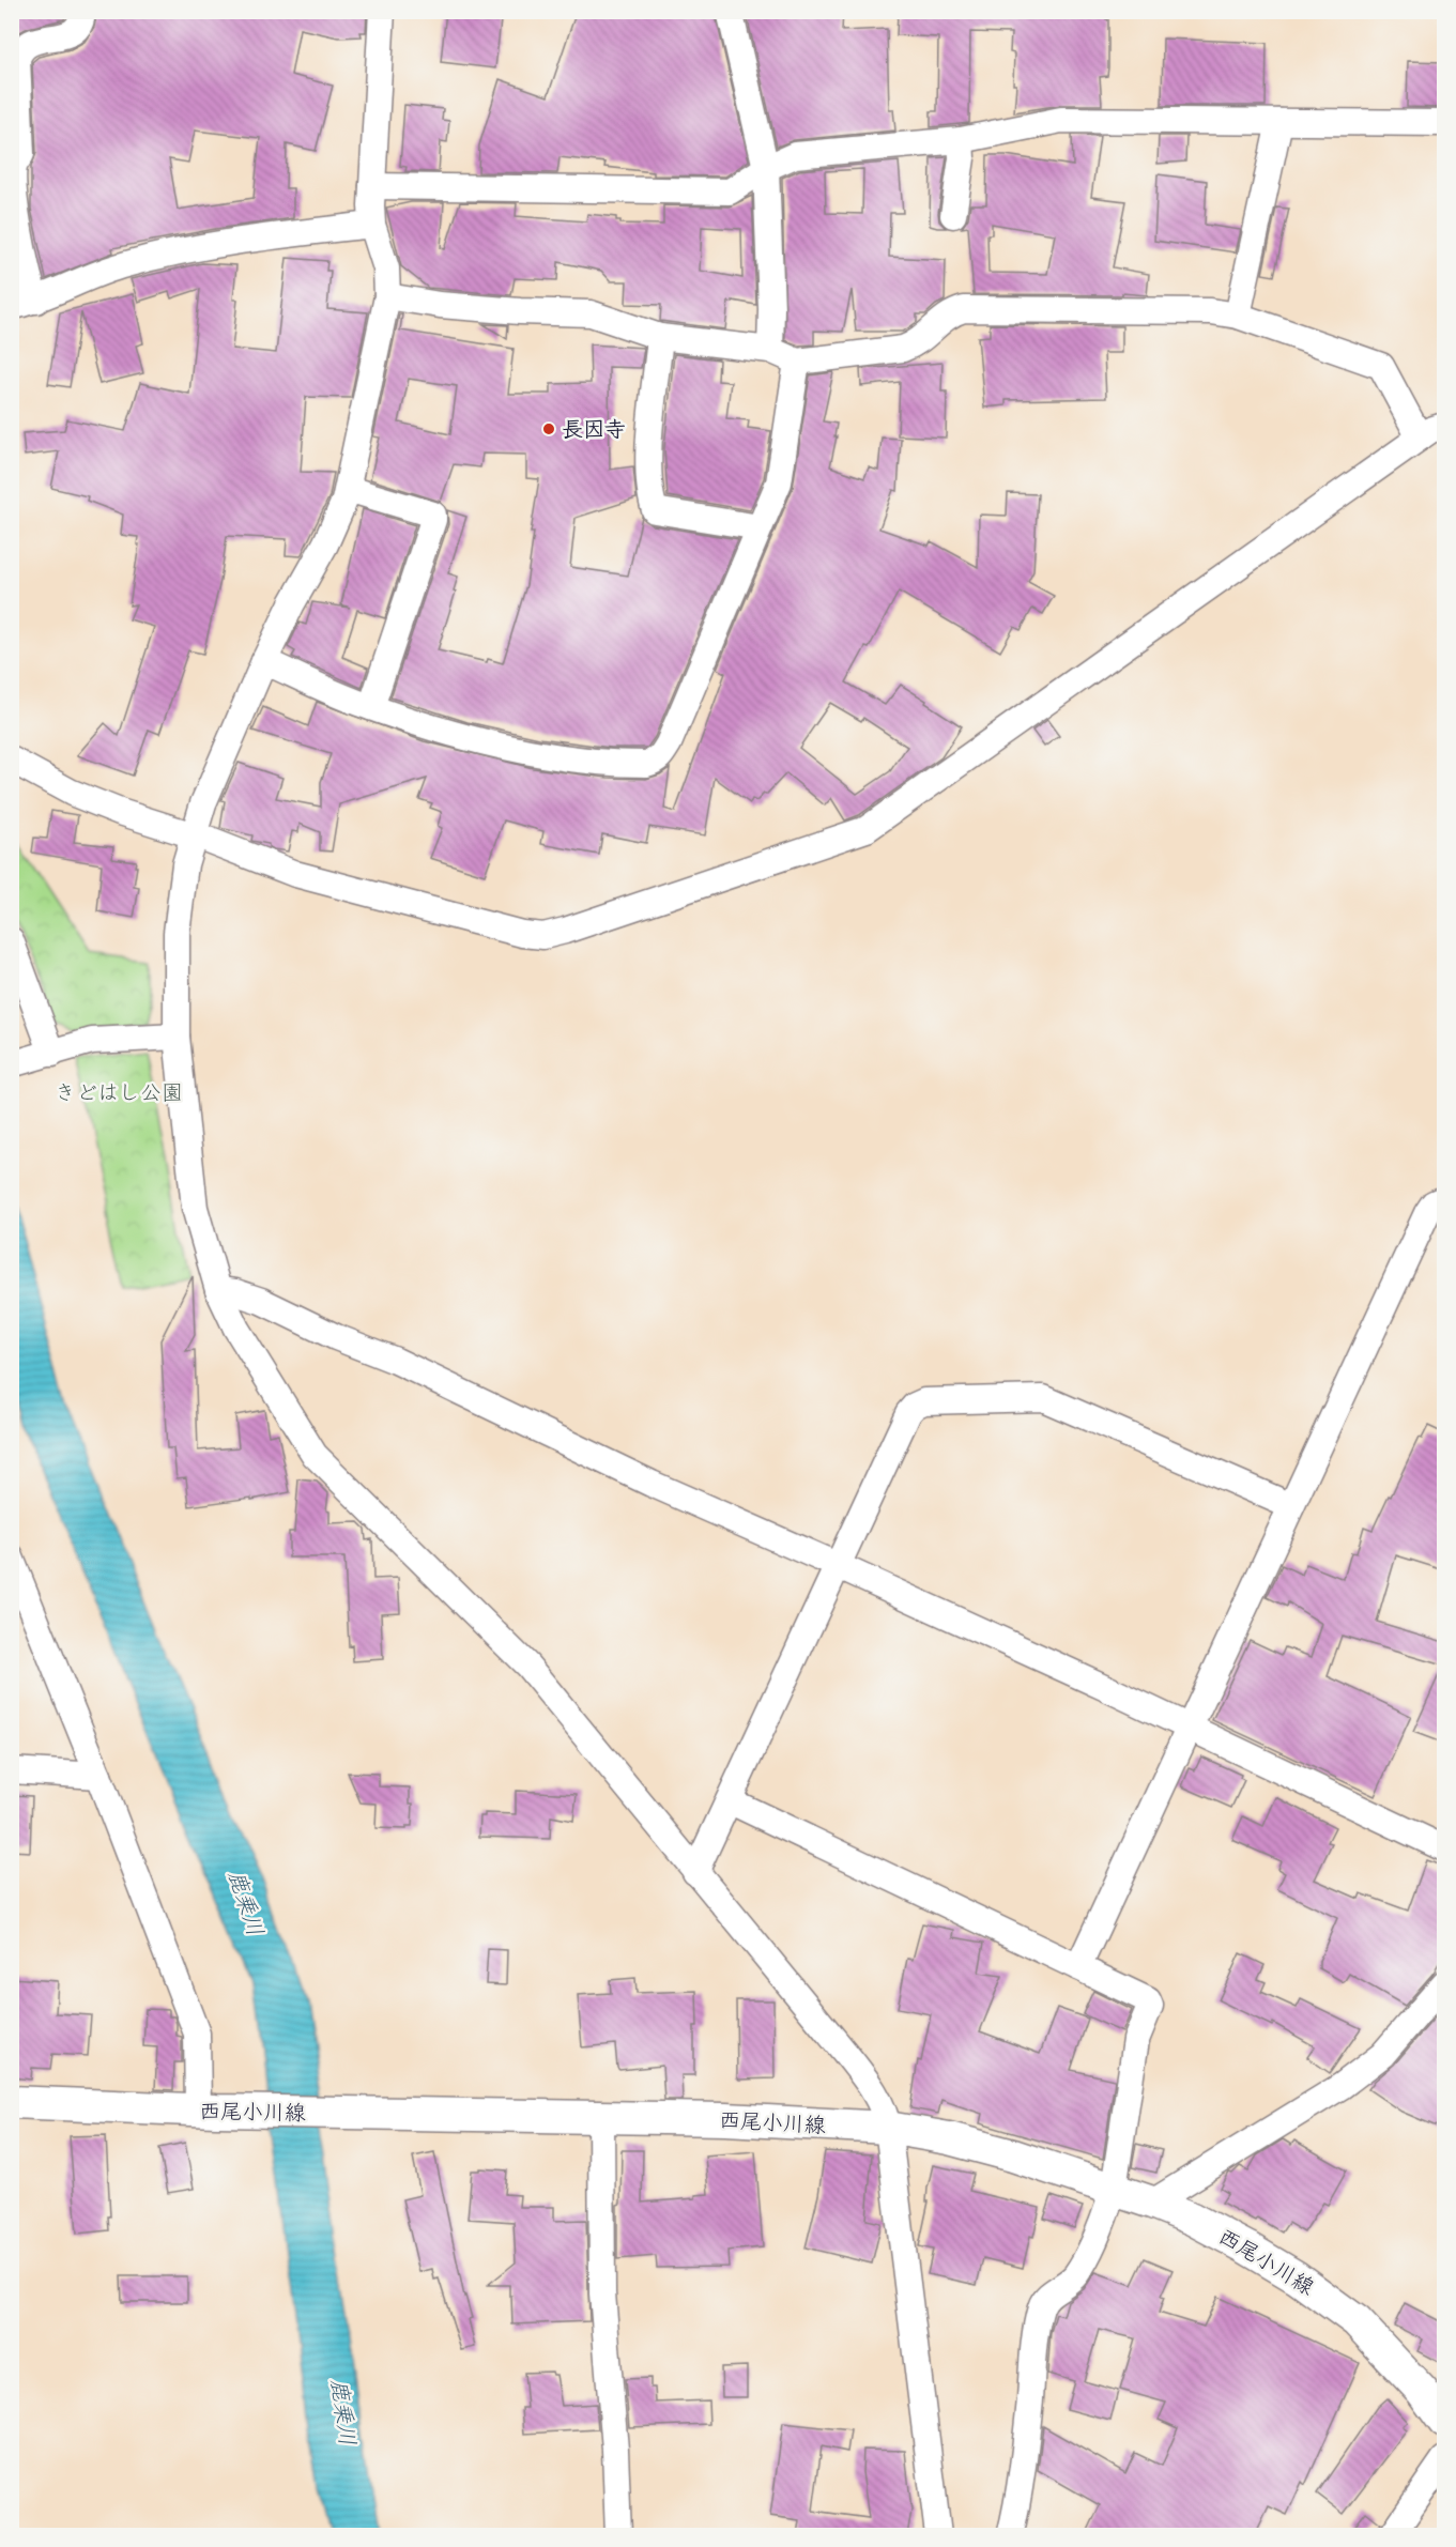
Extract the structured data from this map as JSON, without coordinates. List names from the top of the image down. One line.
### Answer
{"streets":{"main road":["西尾小川線"]},"water":["鹿乗川"],"parks":["きどはし公園"],"places":["長因寺"]}
